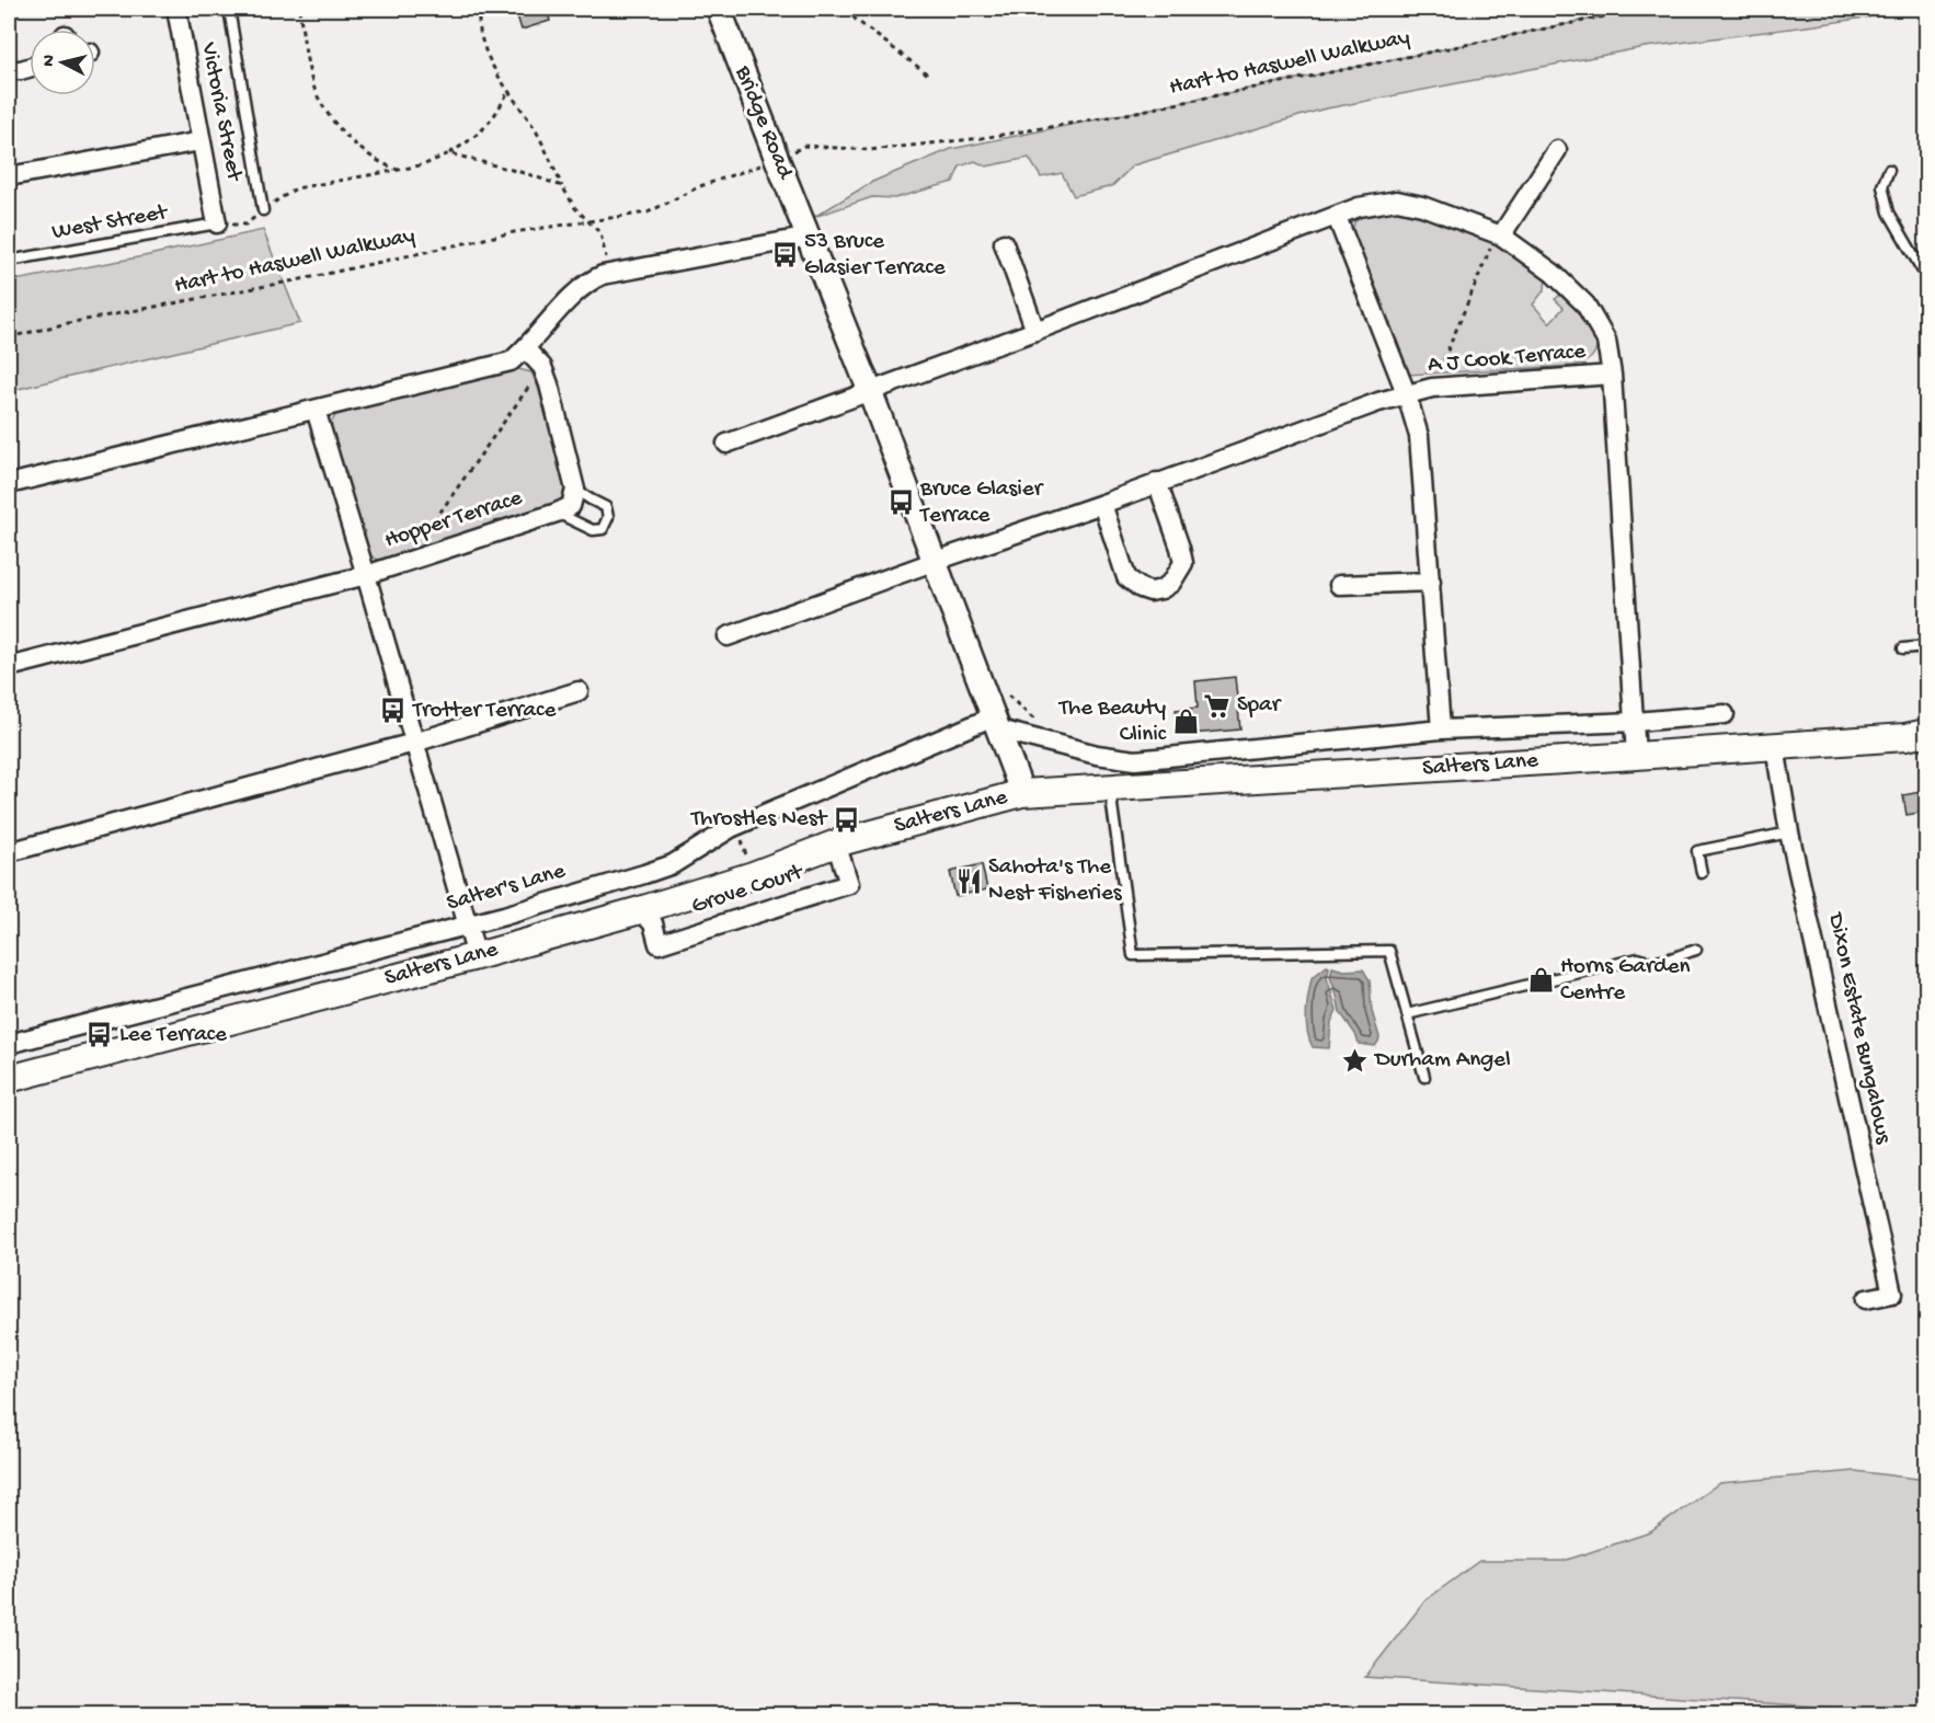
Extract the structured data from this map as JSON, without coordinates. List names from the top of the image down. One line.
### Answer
{"streets":{"main road":["Salters Lane"],"street":["Victoria Street","Bridge Road","A J Cook Terrace","Hopper Terrace","Salter's Lane","Grove Court","Dixon Estate Bungalows"],"lane":["West Street"],"path":["Hart to Haswell Walkway"]},"crossings":[["Victoria Street","West Street"],["Bridge Road","A J Cook Terrace"],["Bridge Road","Salters Lane"],["Bridge Road","Salter's Lane"],["Salters Lane","Grove Court"],["Salters Lane","Dixon Estate Bungalows"]],"places":{"bus stop":["53 Bruce Glasier Terrace","Bruce Glasier Terrace","Trotter Terrace","Throstles Nest","Lee Terrace"],"supermarket":["Spar"],"shop":["The Beauty Clinic","Horns Garden Centre"],"restaurant":["Sahota's The Nest Fisheries"],"place":["Durham Angel"]},"north":"left"}
